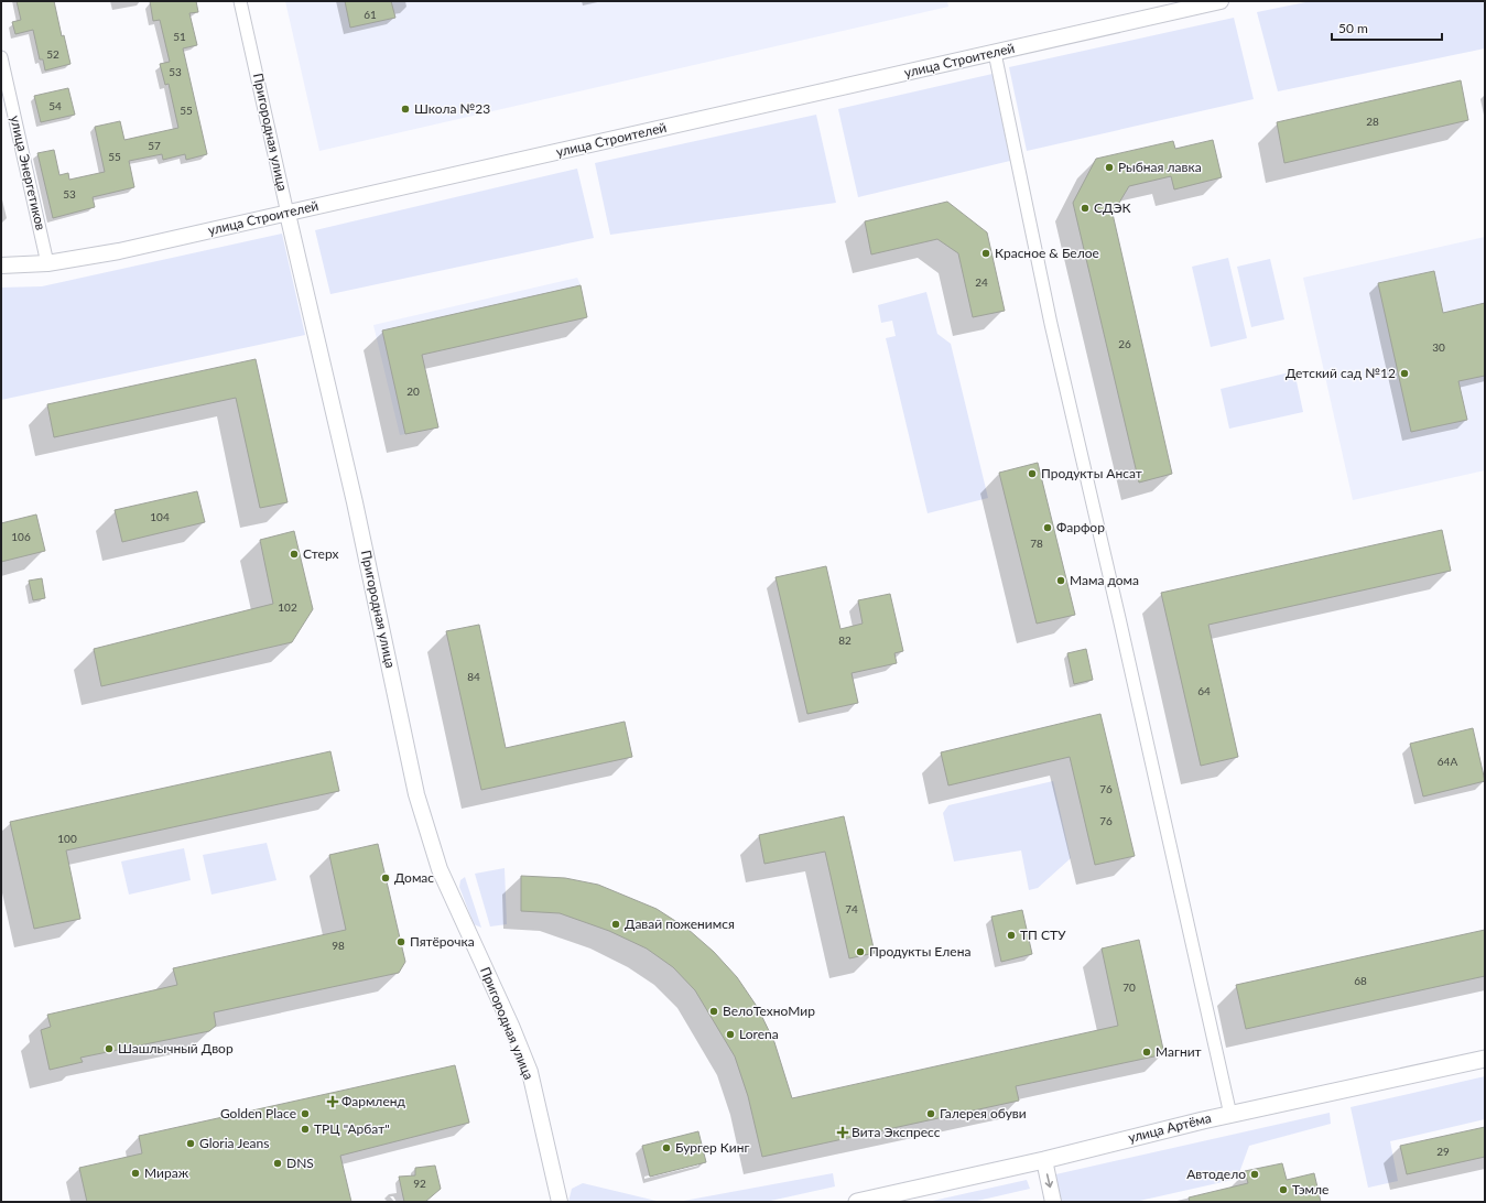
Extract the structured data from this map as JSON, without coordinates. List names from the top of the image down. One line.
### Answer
{"streets":{"main road":["улица Артёма"],"street":["улица Строителей","Пригородная улица","улица Энергетиков"]},"crossings":[["улица Строителей","Пригородная улица"],["улица Строителей","улица Энергетиков"]],"places":{"other":["Школа №23","Рыбная лавка","СДЭК","Красное & Белое","Детский сад №12","Продукты Ансат","Фарфор","Стерх","Мама дома","Домас","Давай поженимся","ТП СТУ","Пятёрочка","Продукты Елена","ВелоТехноМир","Lorena","Шашлычный Двор","Магнит","Golden Place","Галерея обуви","ТРЦ \"Арбат\"","Gloria Jeans","Бургер Кинг","DNS","Мираж","Автодело","Тэмле"],"health":["Фармленд","Вита Экспресс"]},"house_numbers":["61","51","52","53","54","55","28","57","55","53","24","26","30","20","104","106","78","102","82","84","64","64А","76","76","100","74","98","68","70","29","92"],"scale_bar":"50 m"}
